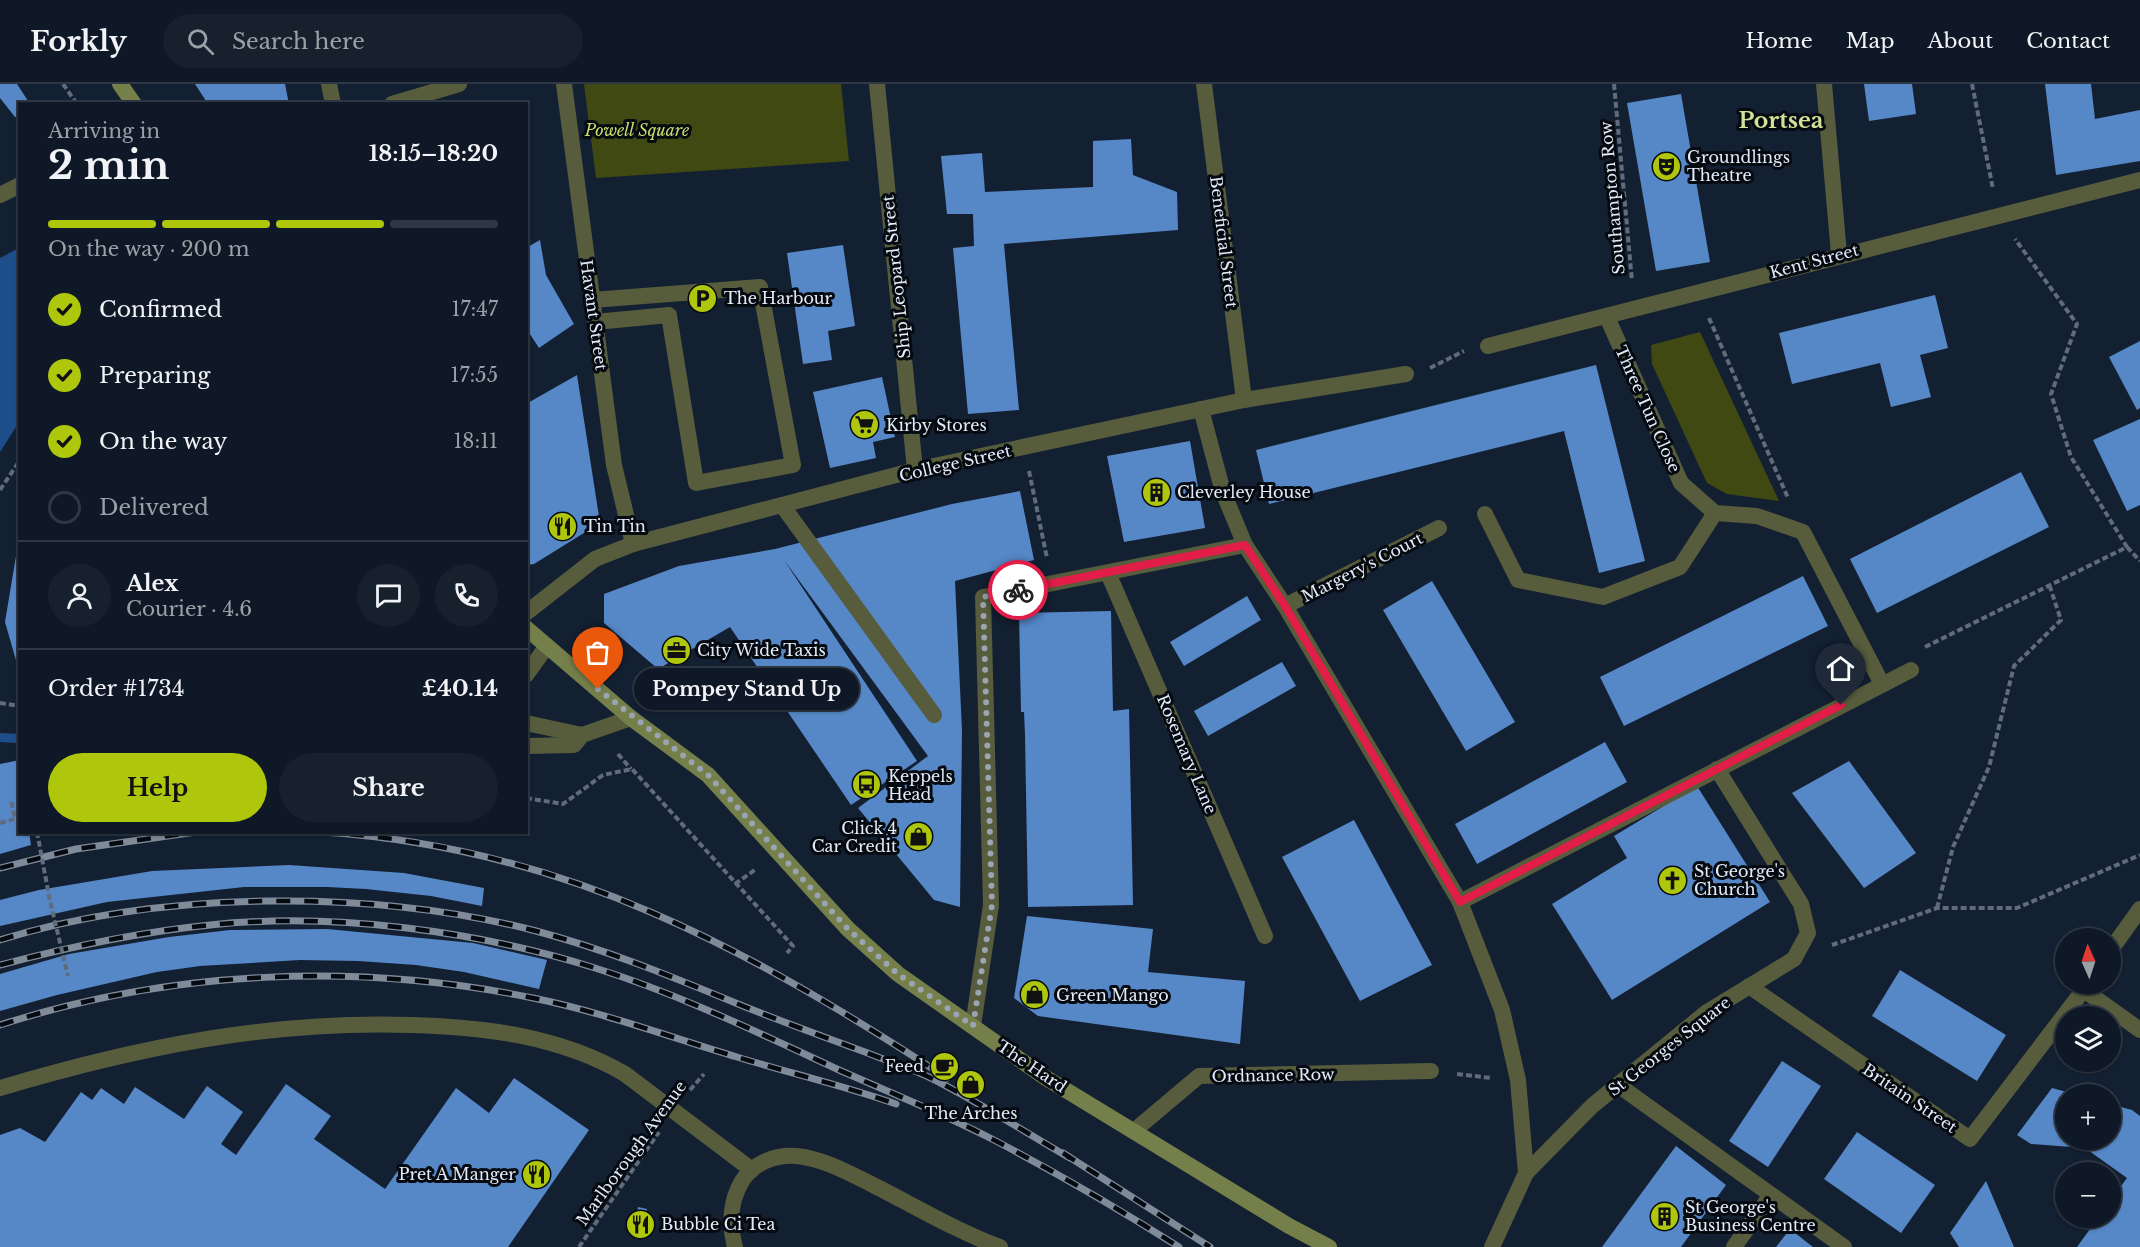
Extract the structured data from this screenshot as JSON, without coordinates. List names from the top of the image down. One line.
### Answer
{"streets":{"main road":["The Hard"],"street":["Beneficial Street","Kent Street","Ship Leopard Street","Havant Street","Three Tun Close","College Street","Margery's Court","Rosemary Lane","St Georges Square","Ordnance Row","Britain Street"],"path":["Southampton Row","Marlborough Avenue"]},"crossings":[["Southampton Row","Kent Street"],["Beneficial Street","College Street"],["Kent Street","Three Tun Close"],["Ship Leopard Street","College Street"],["Havant Street","College Street"],["College Street","St Georges Square"],["Margery's Court","St Georges Square"],["St Georges Square","Britain Street"],["The Hard","Ordnance Row"]],"districts":["Portsea"],"parks":["Powell Square"],"places":{"theatre":["Groundlings Theatre"],"parking":["The Harbour"],"supermarket":["Kirby Stores"],"building":["Cleverley House","St George's Business Centre"],"restaurant":["Tin Tin","Pret A Manger","Bubble Ci Tea"],"office":["City Wide Taxis"],"other":["Pompey Stand Up"],"bus stop":["Keppels Head"],"shop":["Click 4 Car Credit","Green Mango","The Arches"],"church":["St George's Church"],"cafe":["Feed"]},"north":"top","page":{"header":"Forkly","search":"Search here","nav":["Home","Map","About","Contact"],"heading":["2 min","Arriving in","18:15–18:20"],"panel":["Alex","Courier · 4.6","Order #1734","£40.14"],"bar":"On the way · 200 m","list":[["Confirmed","17:47"],["Preparing","17:55"],["On the way","18:11"],"Delivered"],"bubble":"Pompey Stand Up","buttons":["Help","Share"],"map_buttons":["+","−"]}}
